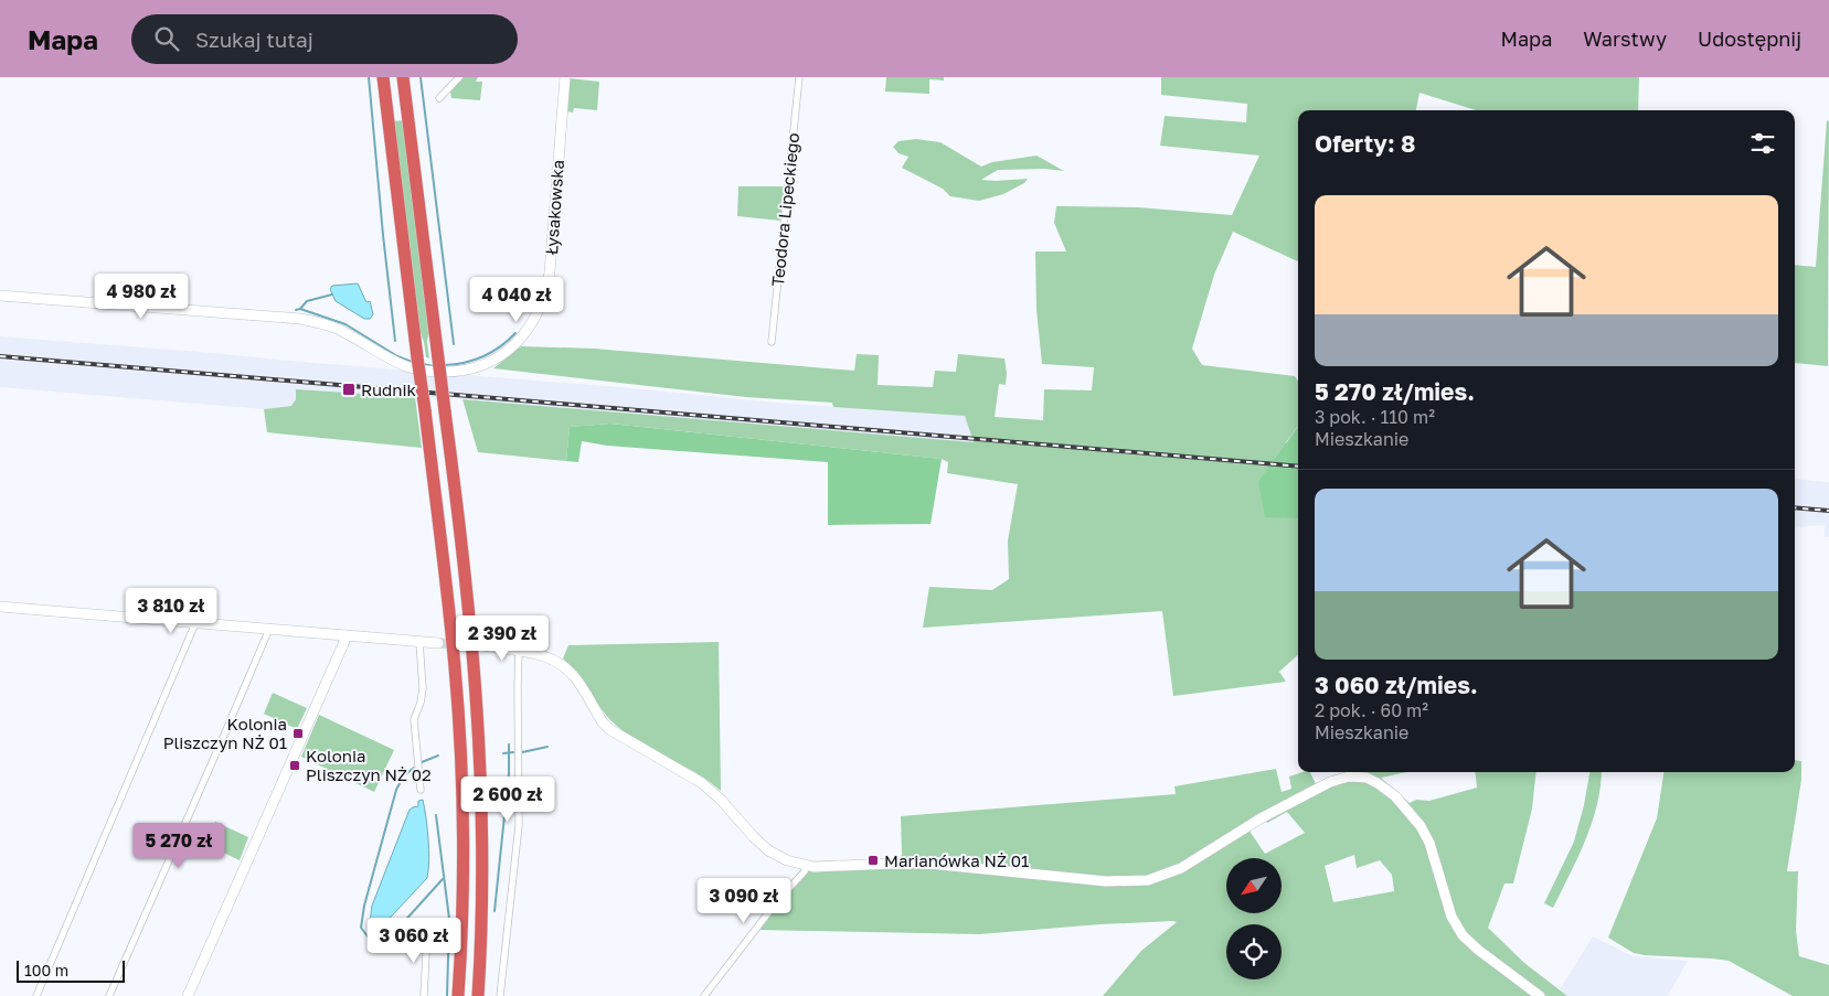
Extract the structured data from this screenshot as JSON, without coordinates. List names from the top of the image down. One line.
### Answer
{"streets":{"street":["Łysakowska","Teodora Lipeckiego"]},"places":{"transit":["Rudnik","Kolonia Pliszczyn NŻ 01","Kolonia Pliszczyn NŻ 02","Marianówka NŻ 01"]},"scale_bar":"100 m","north":"bottom left","page":{"header":"Mapa","search":"Szukaj tutaj","nav":["Mapa","Warstwy","Udostępnij"],"heading":"Oferty: 8","list":[{"name":"5 270 zł/mies.","note":"3 pok. · 110 m² · Mieszkanie"},{"name":"3 060 zł/mies.","note":"2 pok. · 60 m² · Mieszkanie"}],"price":["4 980 zł","4 040 zł","3 810 zł","2 390 zł","2 600 zł","5 270 zł","3 090 zł","3 060 zł"],"scale":"100 m"}}
